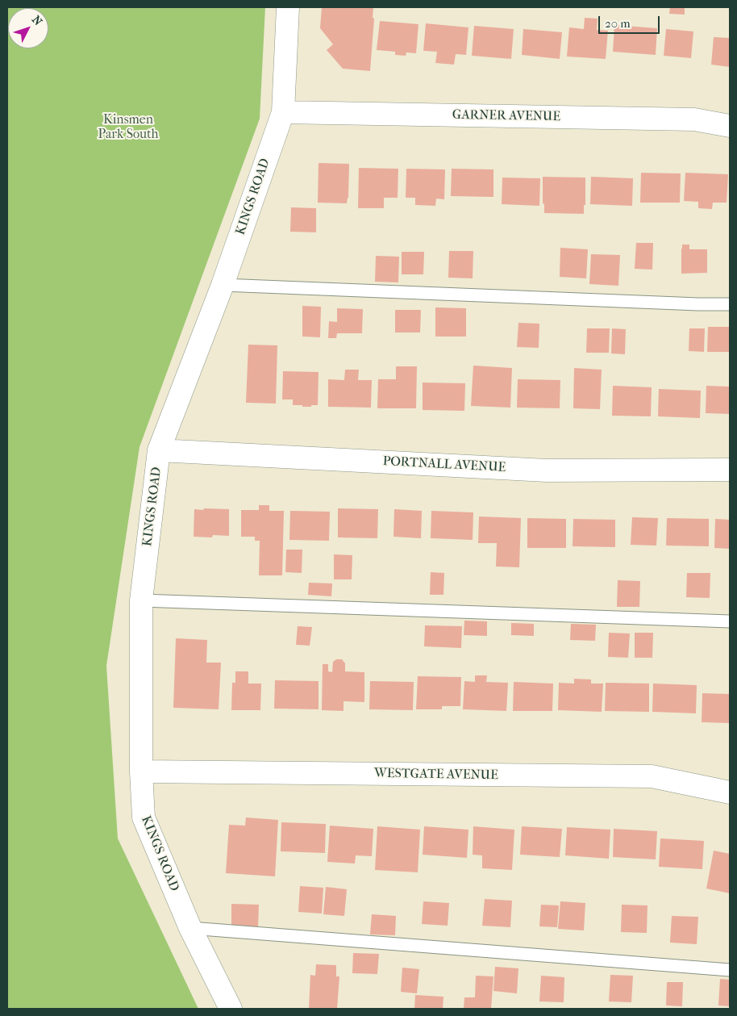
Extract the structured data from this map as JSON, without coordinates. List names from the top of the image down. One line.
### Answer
{"streets":{"street":["GARNER AVENUE","KINGS ROAD","PORTNALL AVENUE","WESTGATE AVENUE"]},"crossings":[["GARNER AVENUE","KINGS ROAD"],["KINGS ROAD","PORTNALL AVENUE"],["KINGS ROAD","WESTGATE AVENUE"]],"parks":["Kinsmen Park South"],"scale_bar":"20 m","north":"top right"}
